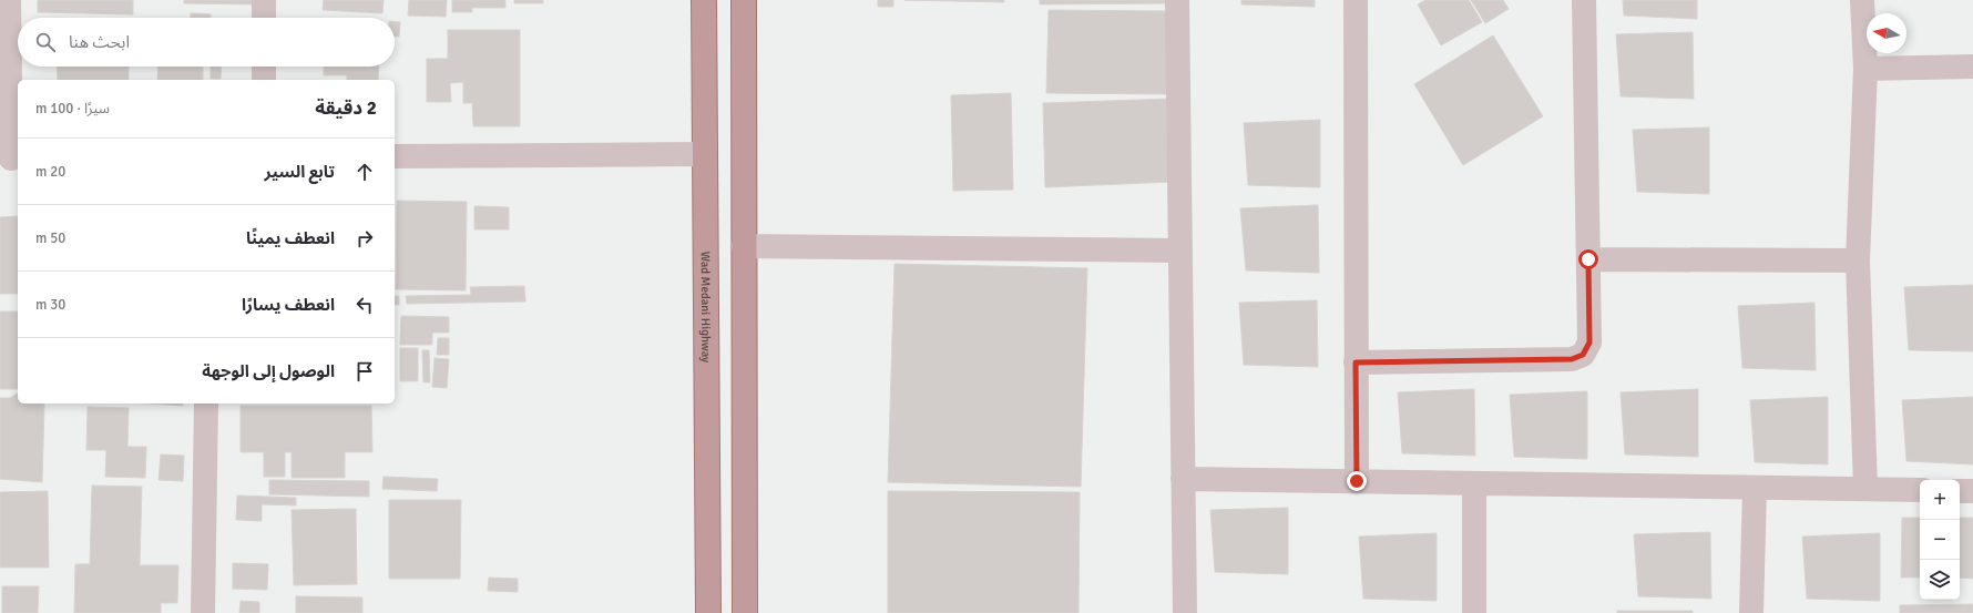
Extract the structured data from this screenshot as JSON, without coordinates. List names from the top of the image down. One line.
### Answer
{"streets":{"highway":["Wad Medani Highway"]},"north":"left","page":{"search":"ابحث هنا","heading":["2 دقيقة","سيرًا · 100 m"],"list":[["تابع السير","20 m"],["انعطف يمينًا","50 m"],["انعطف يسارًا","30 m"],"الوصول إلى الوجهة"],"map_buttons":["+","−"]}}
